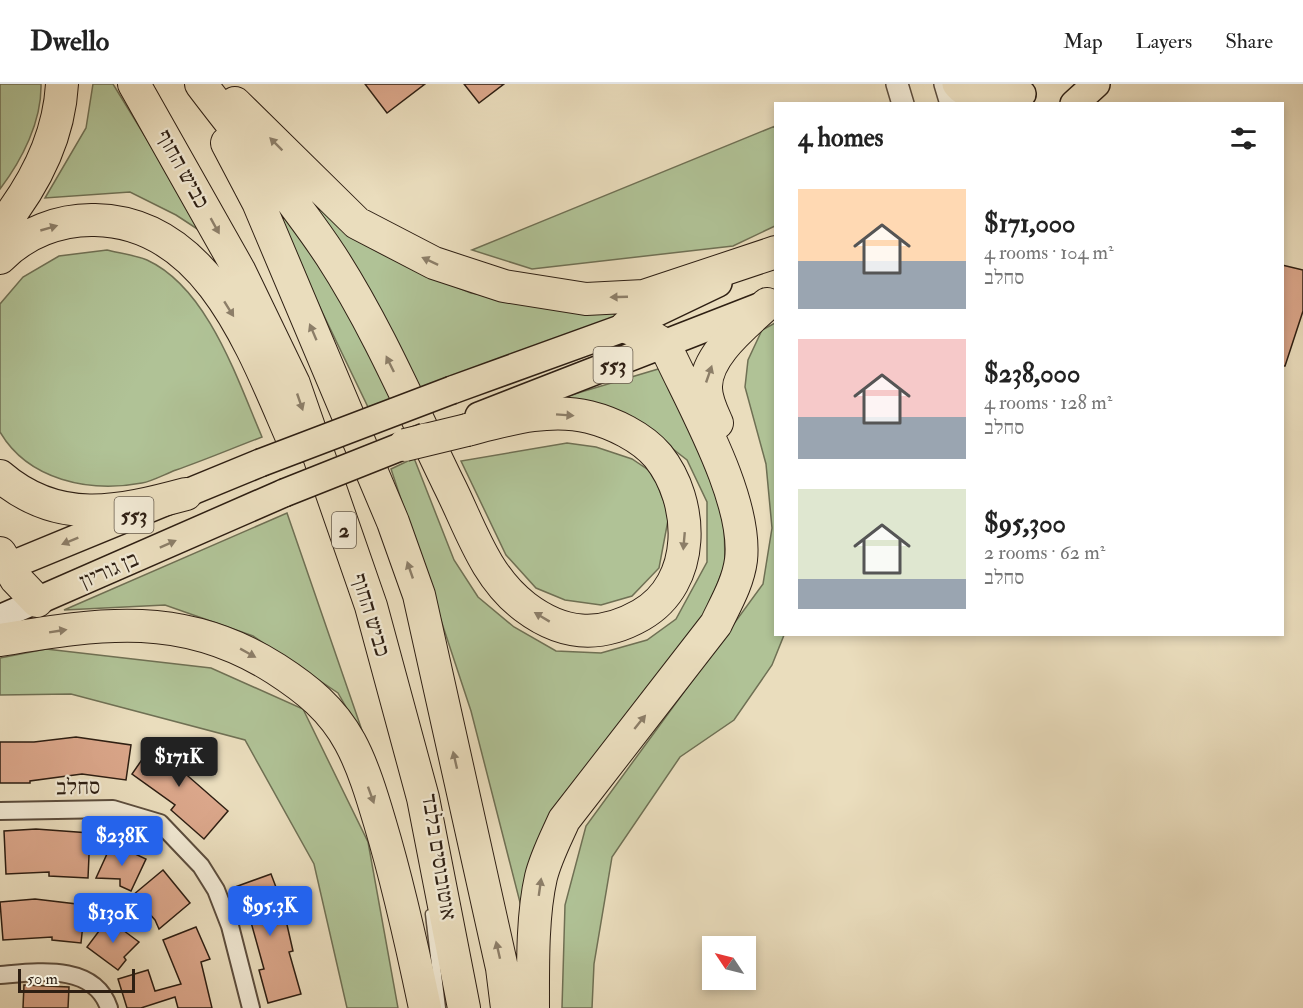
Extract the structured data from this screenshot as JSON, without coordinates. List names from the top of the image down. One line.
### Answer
{"streets":{"highway":["כביש החוף","2"],"main road":["553","בן גוריון"],"street":["סחלב"],"lane":["אוטובוסים בלבד"]},"crossings":[["כביש החוף","אוטובוסים בלבד"]],"scale_bar":"50 m","north":"top left","page":{"header":"Dwello","nav":["Map","Layers","Share"],"heading":"4 homes","list":[{"name":"$171,000","note":"4 rooms · 104 m² · סחלב"},{"name":"$238,000","note":"4 rooms · 128 m² · סחלב"},{"name":"$95,300","note":"2 rooms · 62 m² · סחלב"}],"price":["$171K","$238K","$95.3K","$130K"],"scale":"50 m"}}
